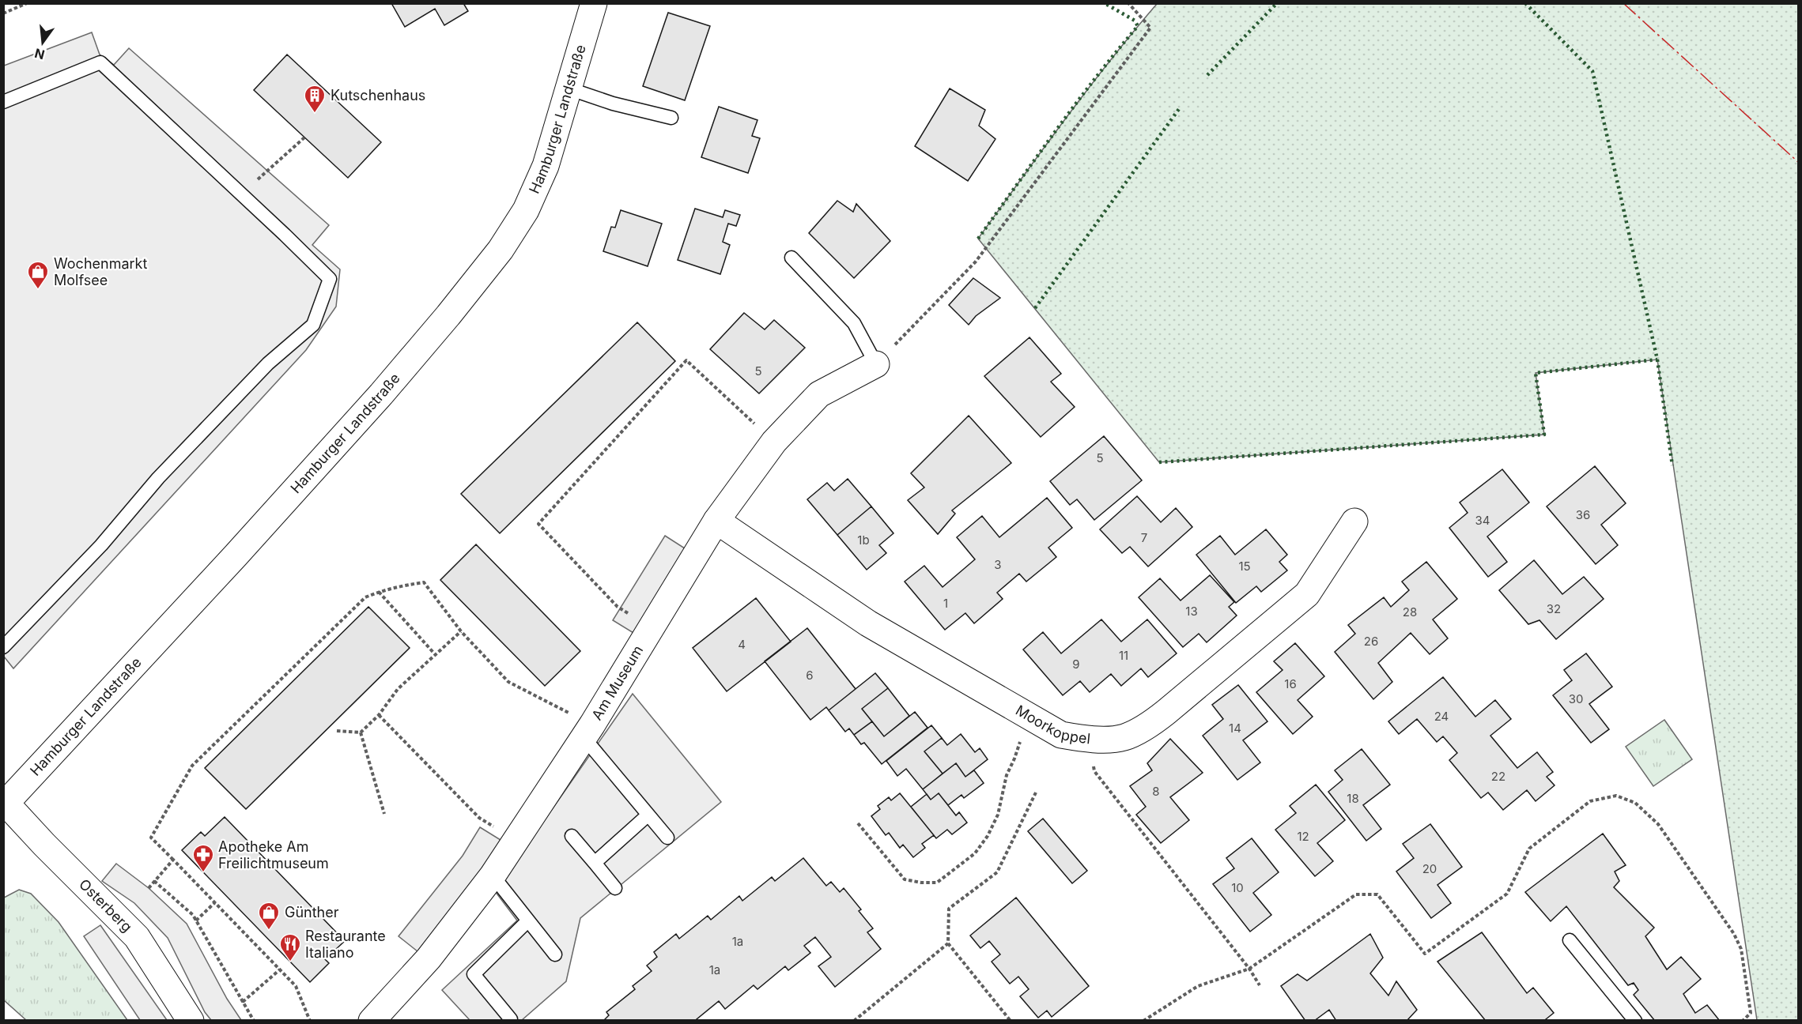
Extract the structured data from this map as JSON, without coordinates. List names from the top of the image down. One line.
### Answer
{"streets":{"street":["Hamburger Landstraße","Am Museum","Moorkoppel","Osterberg"]},"crossings":[["Hamburger Landstraße","Osterberg"],["Am Museum","Moorkoppel"]],"places":{"building":["Kutschenhaus"],"shop":["Wochenmarkt Molfsee","Günther"],"pharmacy":["Apotheke Am Freilichtmuseum"],"restaurant":["Restaurante Italiano"]},"house_numbers":["5","5","36","34","7","1b","3","15","1","32","13","28","26","4","11","9","6","16","30","24","14","22","8","18","12","20","10","1a","1a"],"north":"bottom"}
